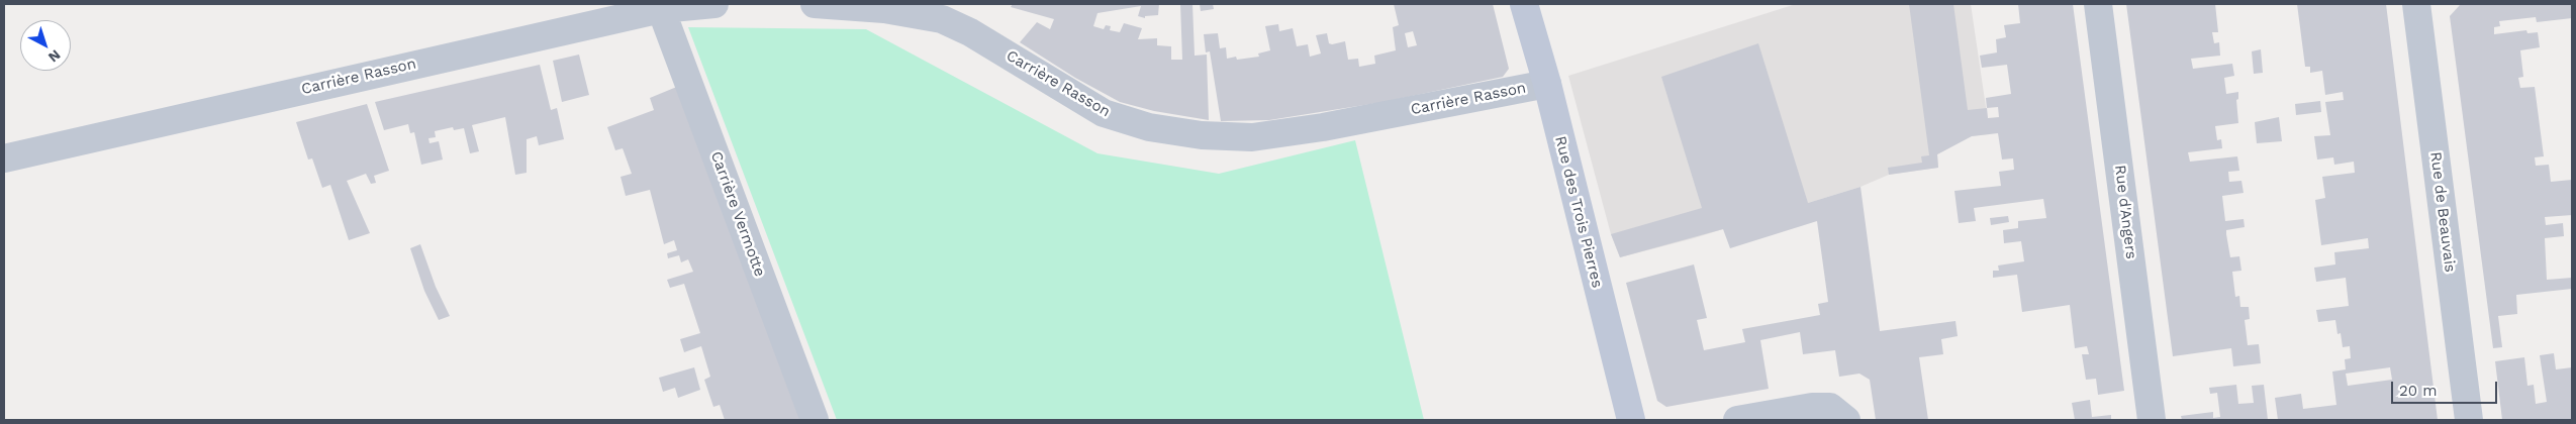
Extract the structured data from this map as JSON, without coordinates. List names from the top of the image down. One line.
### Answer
{"streets":{"street":["Carrière Rasson","Rue des Trois Pierres","Rue d'Angers","Rue de Beauvais","Carrière Vermotte"]},"crossings":[["Carrière Rasson","Rue des Trois Pierres"],["Carrière Rasson","Carrière Vermotte"]],"scale_bar":"20 m","north":"bottom right"}
